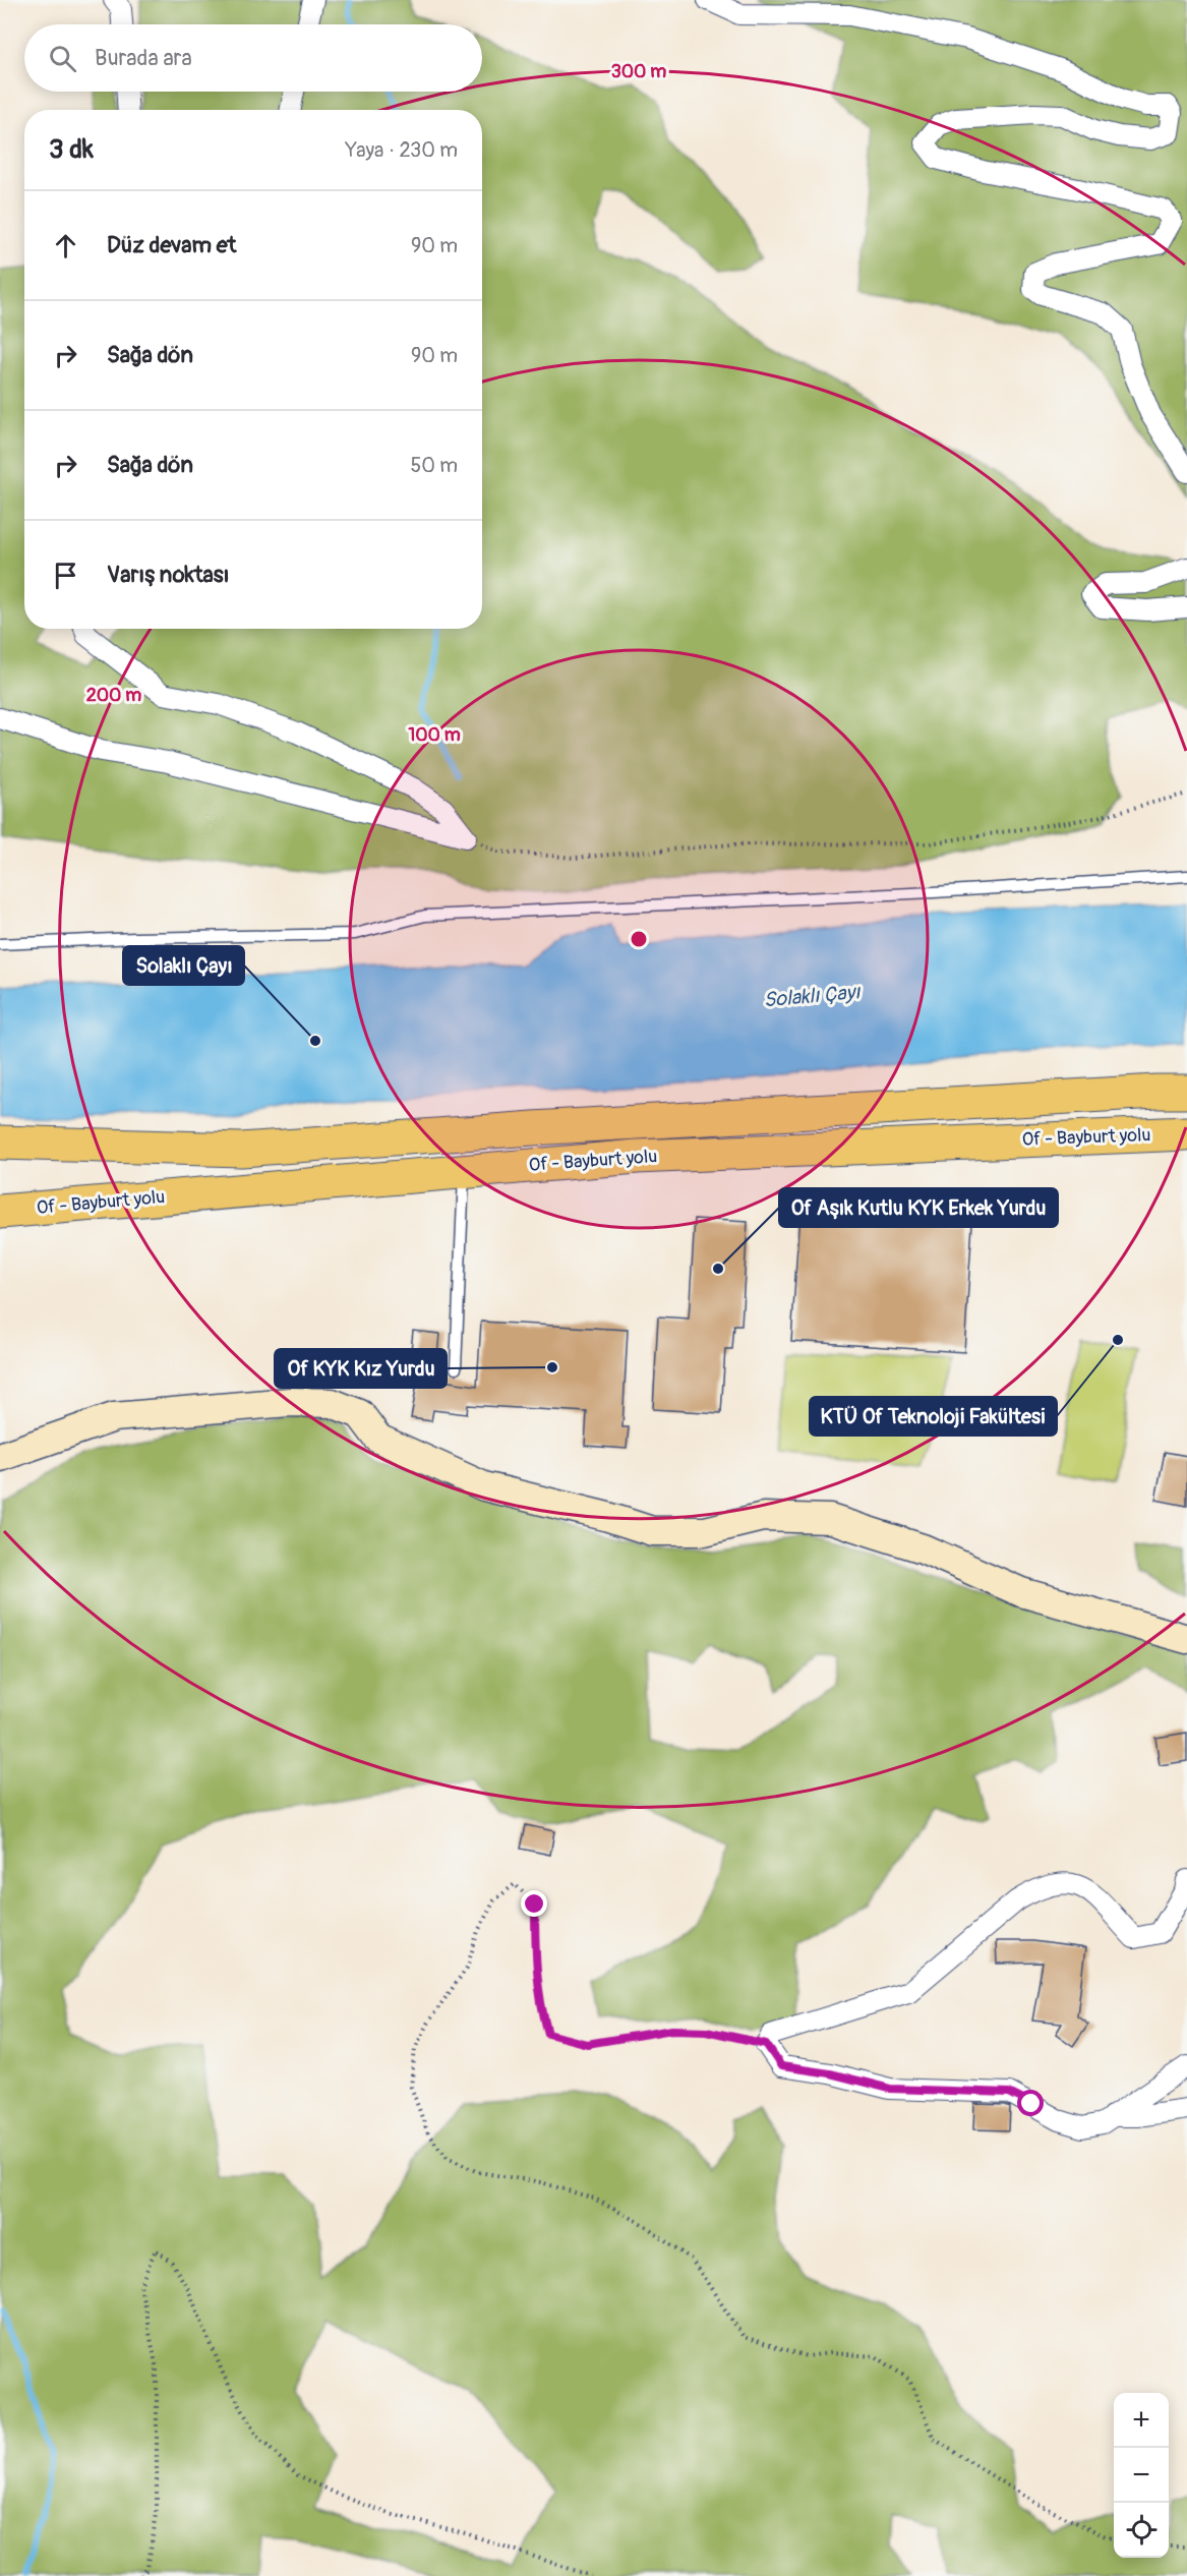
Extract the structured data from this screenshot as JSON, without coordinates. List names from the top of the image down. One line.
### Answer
{"streets":{"highway":["Of - Bayburt yolu"]},"water":["Solaklı Çayı"],"places":["Solaklı Çayı","Of Aşık Kutlu KYK Erkek Yurdu","KTÜ Of Teknoloji Fakültesi","Of KYK Kız Yurdu"],"page":{"search":"Burada ara","heading":["3 dk","Yaya · 230 m"],"list":[["Düz devam et","90 m"],["Sağa dön","90 m"],["Sağa dön","50 m"],"Varış noktası"],"map_buttons":["+","−"]},"rings":["300 m","200 m","100 m"]}
